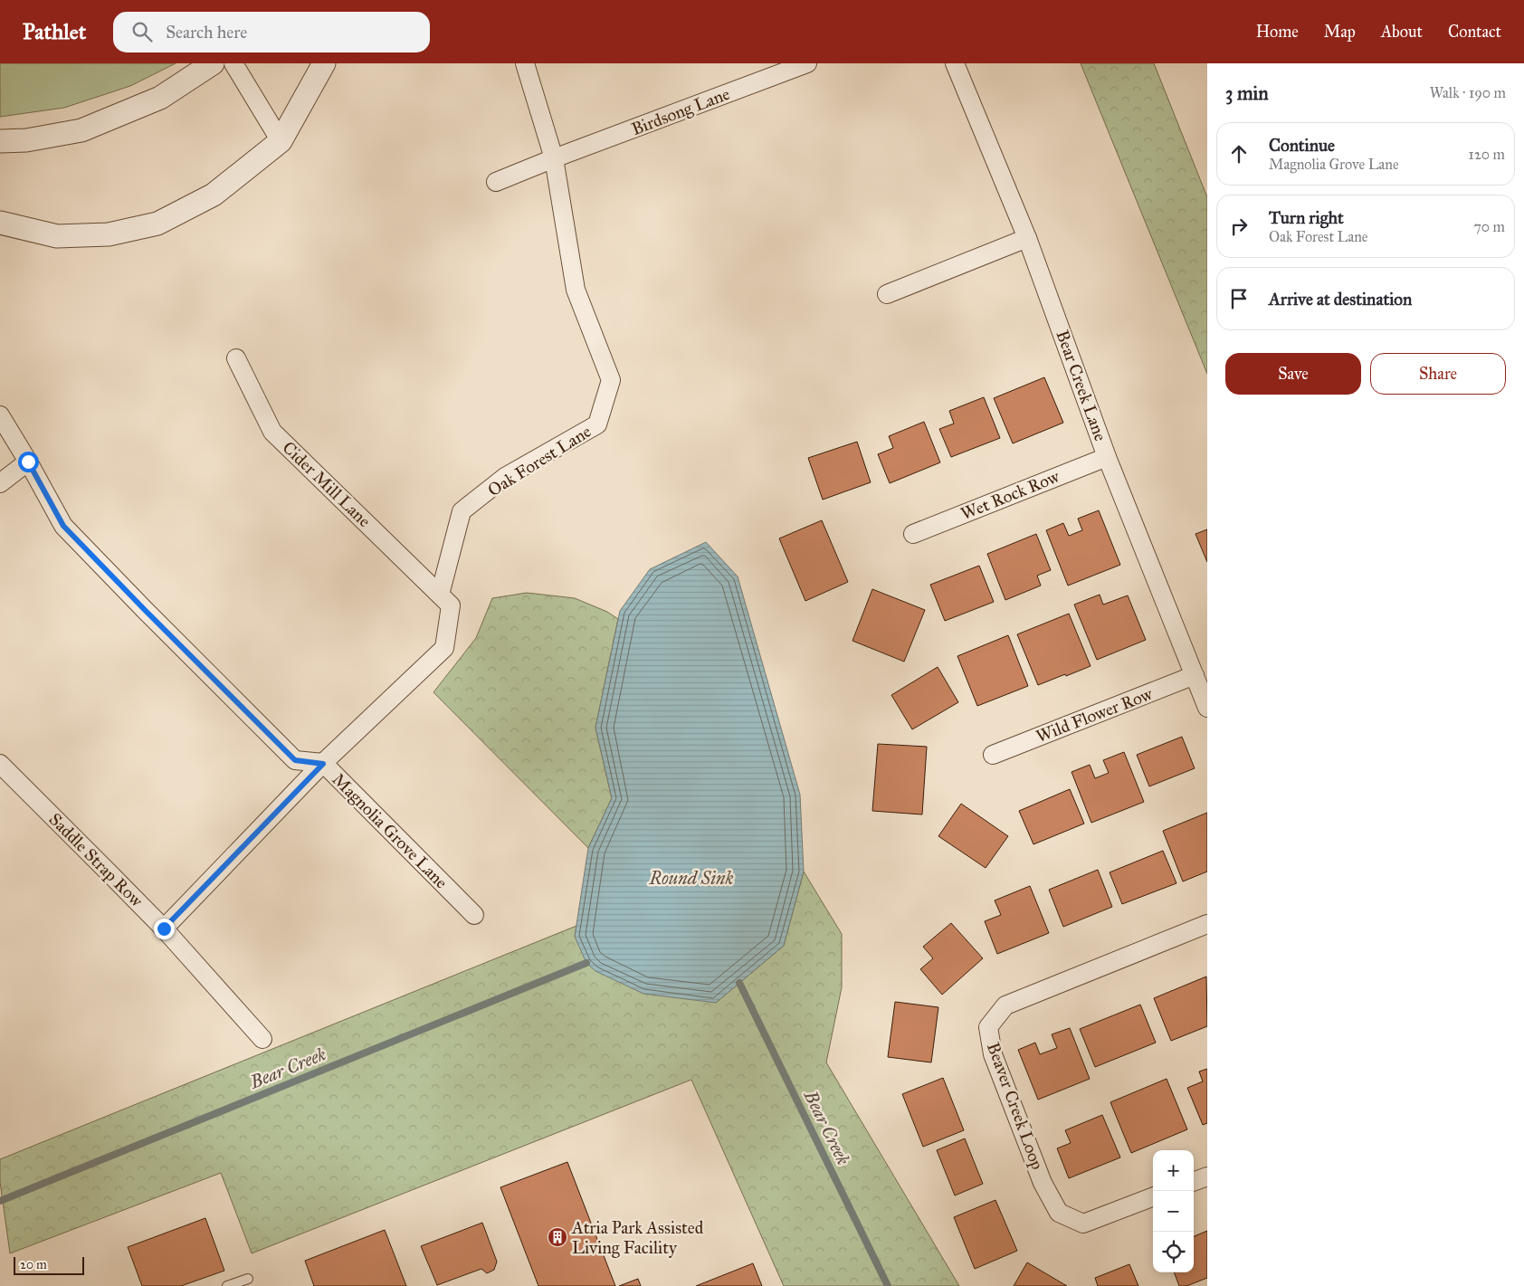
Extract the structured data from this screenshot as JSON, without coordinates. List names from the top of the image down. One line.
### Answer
{"streets":{"street":["Birdsong Lane","Bear Creek Lane","Oak Forest Lane","Cider Mill Lane","Wet Rock Row","Wild Flower Row","Magnolia Grove Lane","Saddle Strap Row","Beaver Creek Loop"]},"crossings":[["Birdsong Lane","Oak Forest Lane"],["Bear Creek Lane","Wet Rock Row"],["Bear Creek Lane","Wild Flower Row"],["Oak Forest Lane","Cider Mill Lane"]],"water":["Round Sink","Bear Creek"],"places":{"building":["Atria Park Assisted Living Facility"]},"scale_bar":"20 m","page":{"header":"Pathlet","search":"Search here","nav":["Home","Map","About","Contact"],"heading":["3 min","Walk · 190 m"],"list":[["Continue","Magnolia Grove Lane","120 m"],["Turn right","Oak Forest Lane","70 m"],"Arrive at destination"],"buttons":["Save","Share"],"map_buttons":["+","−"],"scale":"20 m"}}
